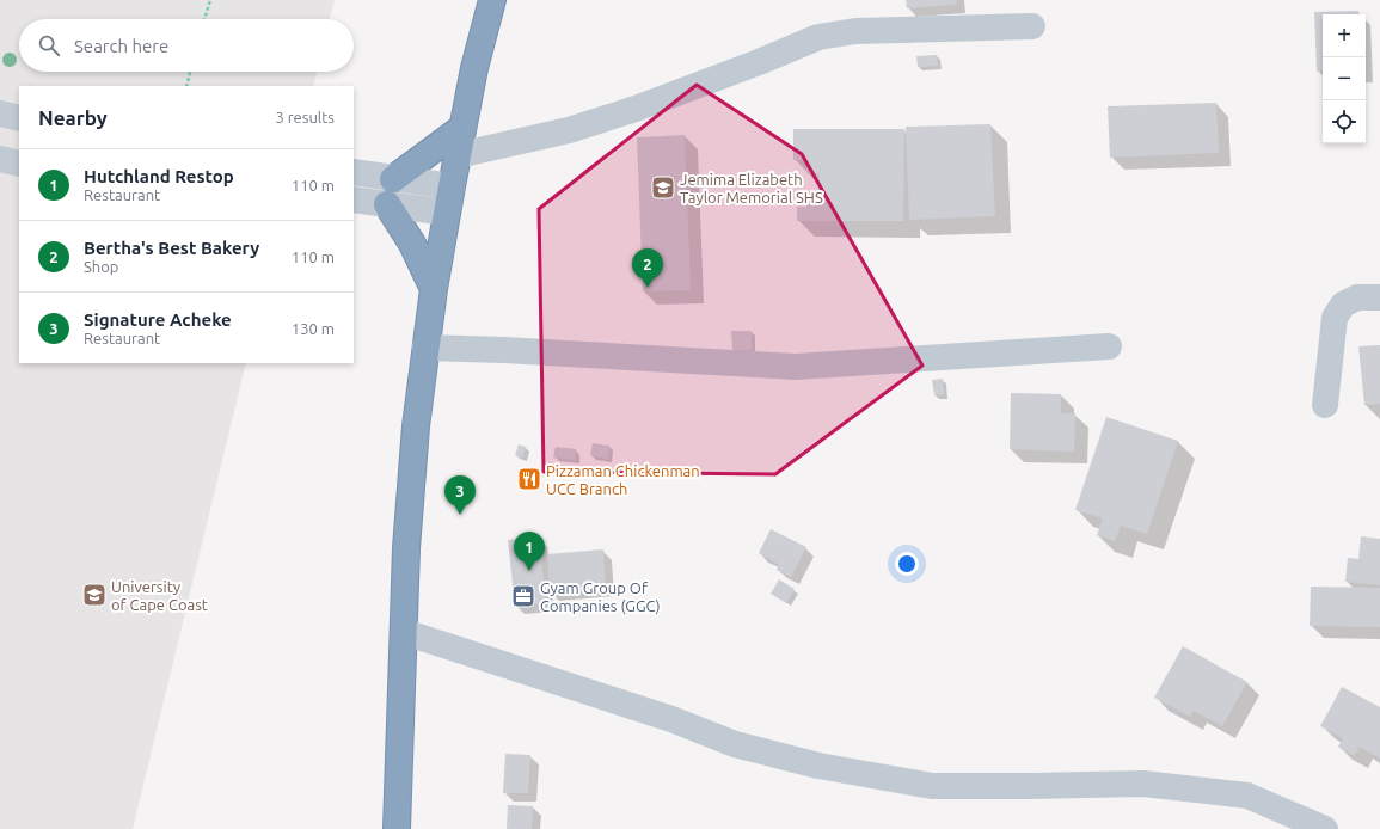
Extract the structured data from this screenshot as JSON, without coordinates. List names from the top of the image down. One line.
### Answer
{"places":{"school or university":["Jemima Elizabeth Taylor Memorial SHS","University of Cape Coast"],"restaurant":["Pizzaman Chickenman UCC Branch"],"office":["Gyam Group Of Companies (GGC)"]},"page":{"map_buttons":["+","−"],"search":"Search here","heading":["Nearby","3 results"],"list":[{"mark":"1","name":"Hutchland Restop","note":"Restaurant","value":"110 m"},{"mark":"2","name":"Bertha's Best Bakery","note":"Shop","value":"110 m"},{"mark":"3","name":"Signature Acheke","note":"Restaurant","value":"130 m"}],"pins":["2","3","1"]}}
